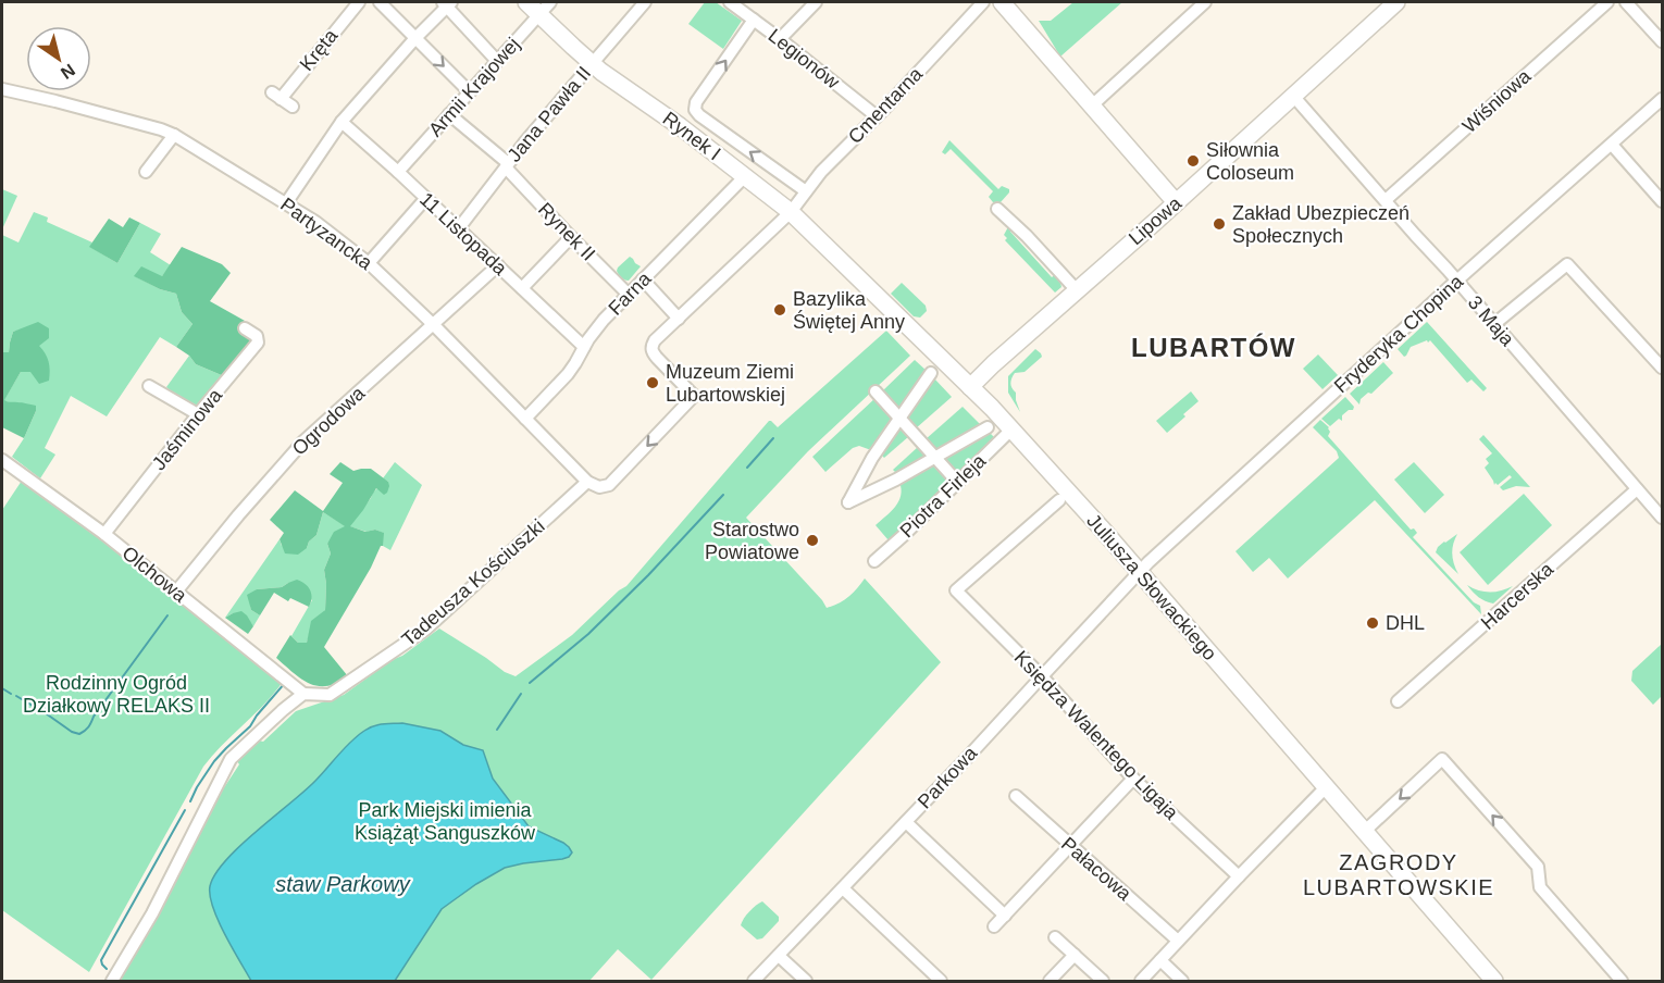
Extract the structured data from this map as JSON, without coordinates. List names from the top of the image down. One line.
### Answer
{"streets":{"main road":["Rynek I","Lipowa","Juliusza Słowackiego"],"street":["Kręta","Legionów","Armii Krajowej","Wiśniowa","Cmentarna","Jana Pawła II","Rynek II","Partyzancka","11 Listopada","Farna","3 Maja","Fryderyka Chopina","Ogrodowa","Jaśminowa","Piotra Firleja","Olchowa","Tadeusza Kościuszki","Harcerska","Księdza Walentego Ligaja","Parkowa","Pałacowa"]},"crossings":[["Legionów","Cmentarna"],["Armii Krajowej","Rynek I"],["Armii Krajowej","Rynek II"],["Armii Krajowej","11 Listopada"],["Wiśniowa","3 Maja"],["Cmentarna","Rynek I"],["Cmentarna","Juliusza Słowackiego"],["Jana Pawła II","Rynek I"],["Jana Pawła II","Rynek II"],["Jana Pawła II","11 Listopada"],["Rynek I","Farna"],["Rynek I","Juliusza Słowackiego"],["Lipowa","3 Maja"],["Lipowa","Juliusza Słowackiego"],["Rynek II","Farna"],["Partyzancka","Farna"],["Partyzancka","Ogrodowa"],["Partyzancka","Tadeusza Kościuszki"],["11 Listopada","Farna"],["11 Listopada","Ogrodowa"],["3 Maja","Fryderyka Chopina"],["3 Maja","Harcerska"],["Fryderyka Chopina","Juliusza Słowackiego"],["Fryderyka Chopina","Parkowa"],["Ogrodowa","Olchowa"],["Jaśminowa","Olchowa"],["Piotra Firleja","Juliusza Słowackiego"],["Olchowa","Tadeusza Kościuszki"],["Juliusza Słowackiego","Parkowa"],["Księdza Walentego Ligaja","Parkowa"]],"districts":["LUBARTÓW","ZAGRODY LUBARTOWSKIE"],"water":["staw Parkowy"],"parks":["Rodzinny Ogród Działkowy RELAKS II","Park Miejski imienia Książąt Sanguszków"],"places":["Siłownia Coloseum","Zakład Ubezpieczeń Społecznych","Bazylika Świętej Anny","Muzeum Ziemi Lubartowskiej","Starostwo Powiatowe","DHL"],"north":"bottom right"}
